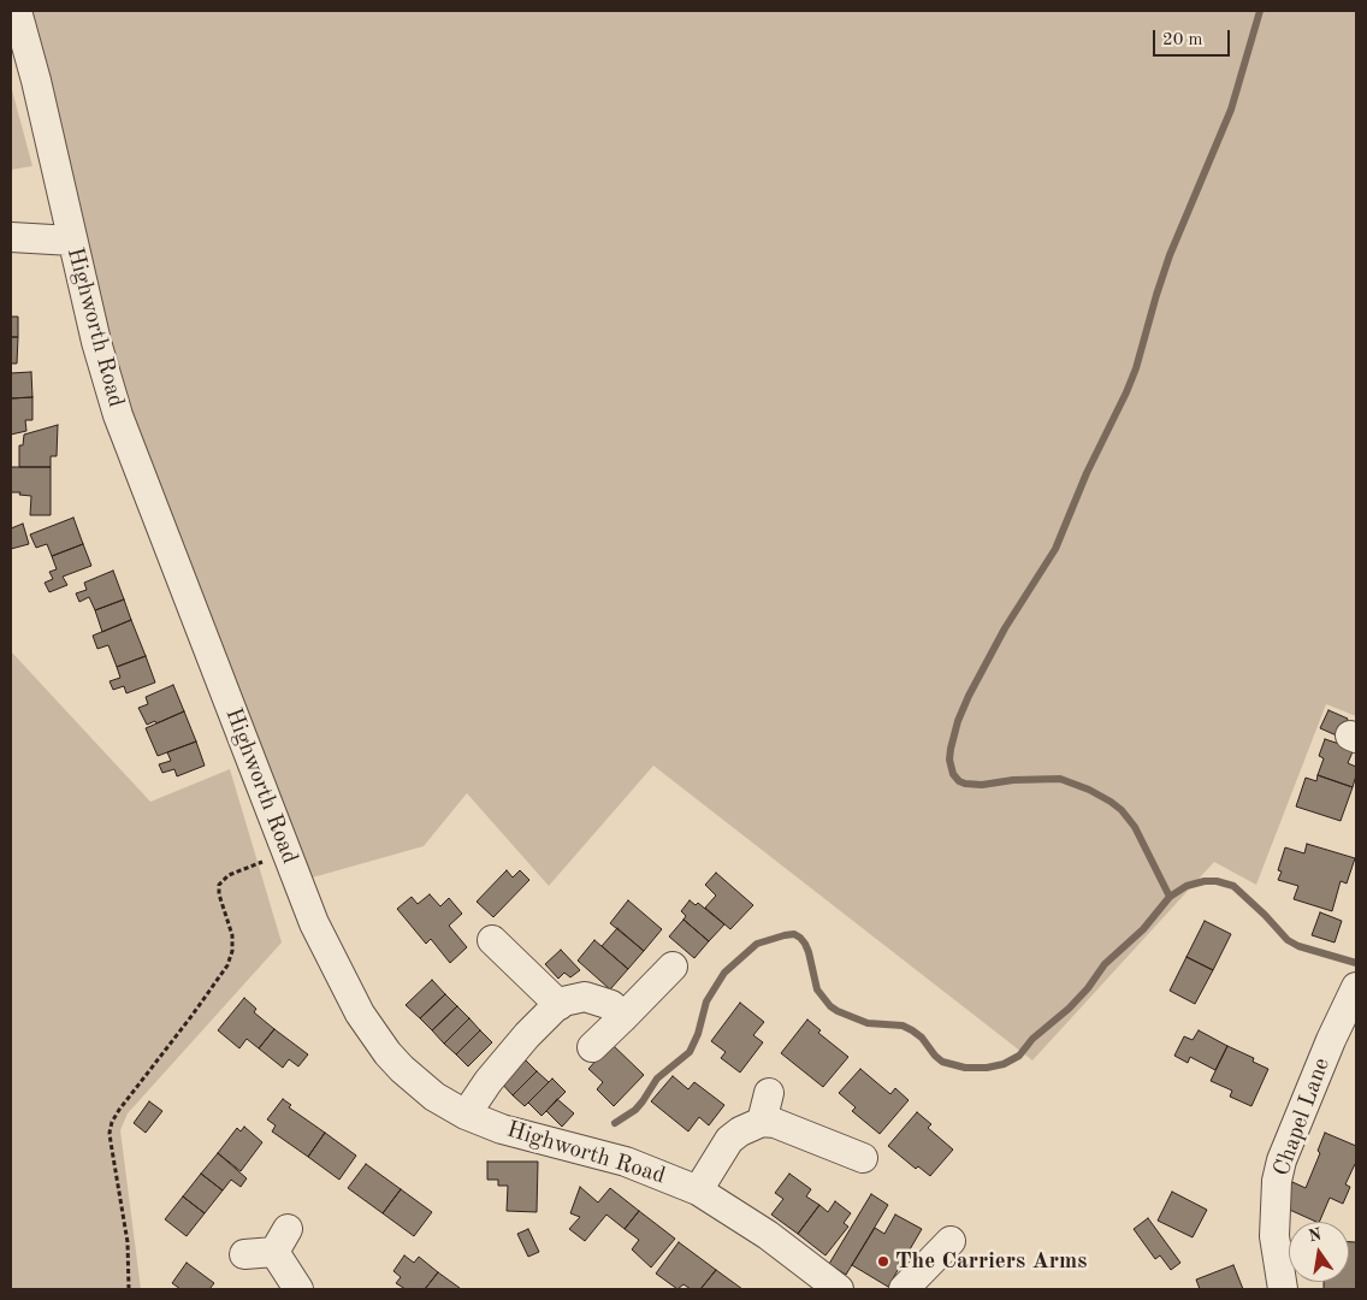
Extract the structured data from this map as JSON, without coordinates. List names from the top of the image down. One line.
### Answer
{"streets":{"street":["Highworth Road","Chapel Lane"]},"places":["The Carriers Arms"],"scale_bar":"20 m","north":"top"}
